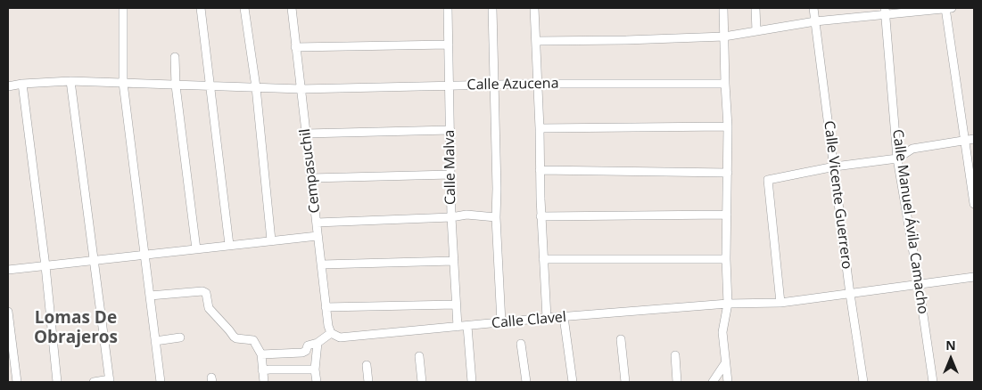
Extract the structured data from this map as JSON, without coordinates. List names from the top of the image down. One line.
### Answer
{"streets":{"street":["Calle Azucena","Calle Malva","Cempasuchil","Calle Vicente Guerrero","Calle Manuel Ávila Camacho","Calle Clavel"]},"crossings":[["Calle Azucena","Calle Malva"],["Calle Azucena","Cempasuchil"],["Calle Malva","Calle Clavel"],["Cempasuchil","Calle Clavel"],["Calle Vicente Guerrero","Calle Clavel"],["Calle Manuel Ávila Camacho","Calle Clavel"]],"districts":["Lomas De Obrajeros"],"north":"top"}
